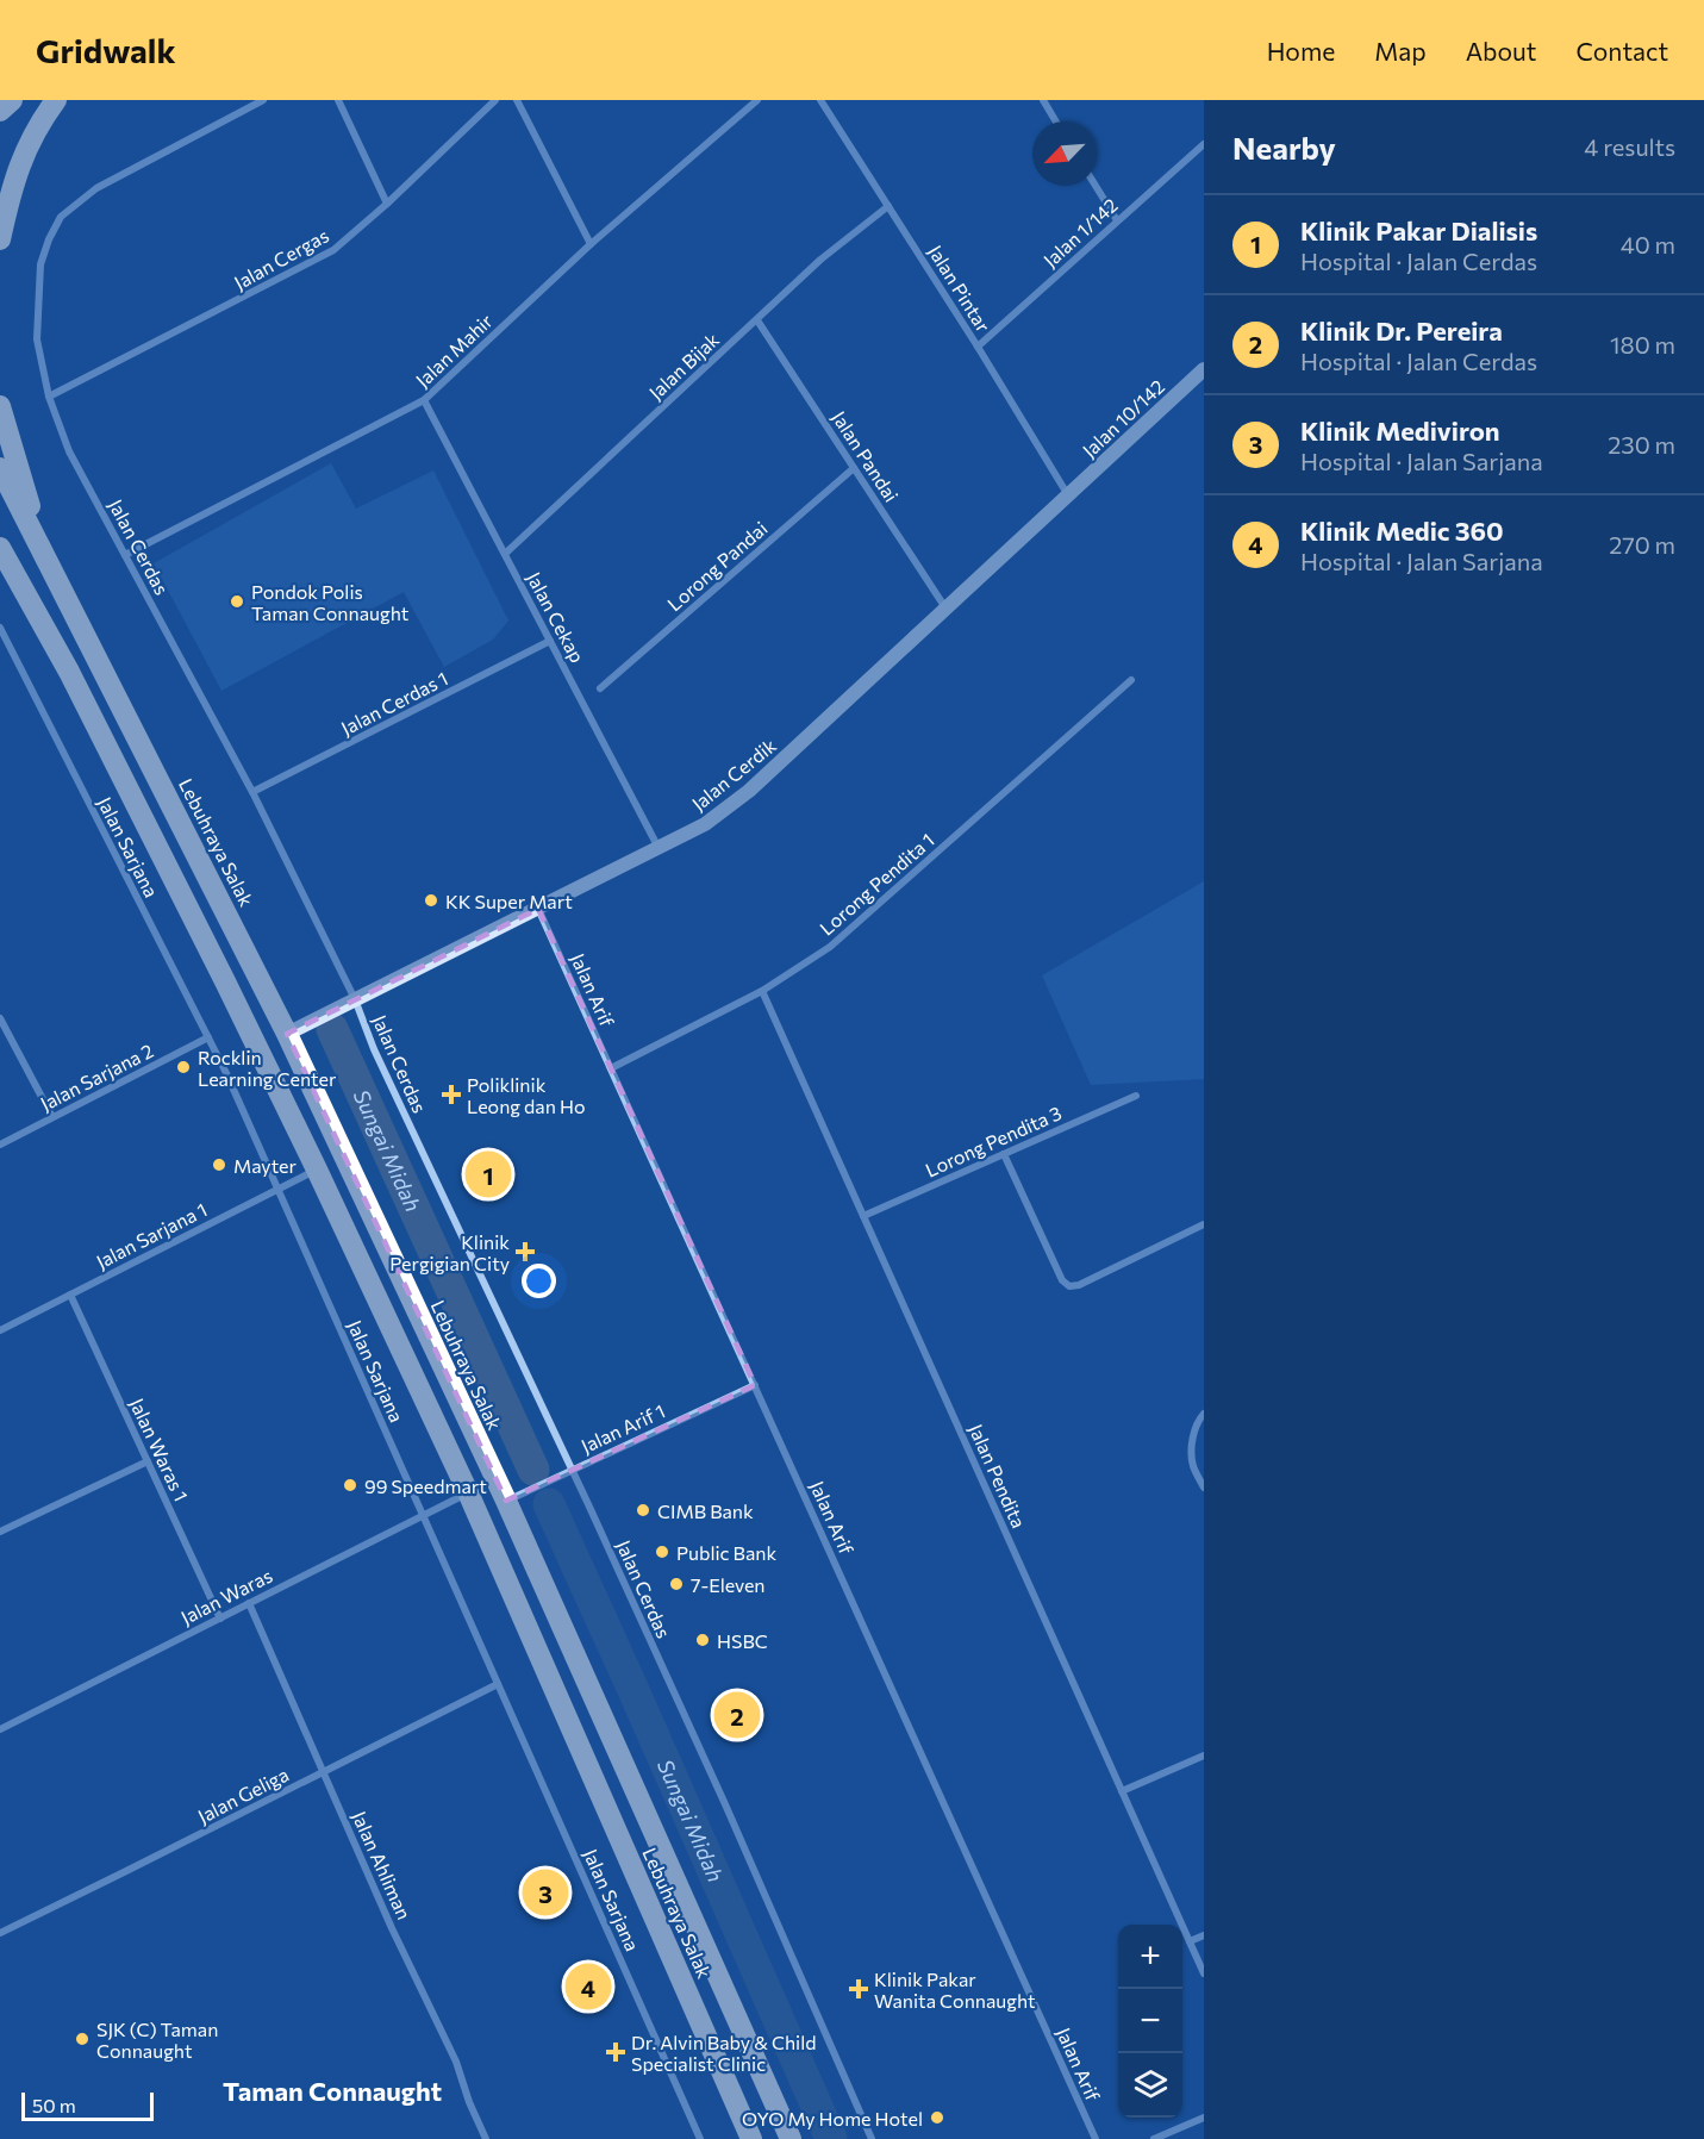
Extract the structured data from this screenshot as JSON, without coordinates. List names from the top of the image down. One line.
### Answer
{"streets":{"highway":["Lebuhraya Salak"],"street":["Jalan 1/142","Jalan Cergas","Jalan Pintar","Jalan Mahir","Jalan Bijak","Jalan 10/142","Jalan Pandai","Jalan Cerdas","Lorong Pandai","Jalan Cekap","Jalan Cerdas 1","Jalan Cerdik","Jalan Sarjana","Lorong Pendita 1","Jalan Arif","Jalan Sarjana 2","Lorong Pendita 3","Jalan Sarjana 1","Jalan Arif 1","Jalan Waras 1","Jalan Pendita","Jalan Waras","Jalan Geliga","Jalan Ahliman"]},"crossings":[["Jalan 1/142","Jalan Pintar"],["Jalan Cergas","Jalan Cerdas"],["Jalan Pintar","Jalan Bijak"],["Jalan Pintar","Jalan 10/142"],["Jalan Pintar","Jalan Cerdik"],["Jalan Mahir","Jalan Cerdas"],["Jalan Mahir","Jalan Cekap"],["Jalan Bijak","Jalan Pandai"],["Jalan Bijak","Jalan Cekap"],["Jalan 10/142","Jalan Cerdik"],["Jalan Pandai","Lorong Pandai"],["Jalan Pandai","Jalan Cerdik"],["Jalan Cerdas","Jalan Cerdas 1"],["Jalan Cerdas","Jalan Cerdik"],["Jalan Cerdas","Jalan Arif 1"],["Jalan Cekap","Jalan Cerdas 1"],["Jalan Cekap","Jalan Cerdik"],["Jalan Cerdik","Lebuhraya Salak"],["Jalan Cerdik","Jalan Arif"],["Lebuhraya Salak","Jalan Sarjana 1"],["Lebuhraya Salak","Jalan Arif 1"],["Lebuhraya Salak","Jalan Waras"],["Jalan Sarjana","Jalan Sarjana 2"],["Jalan Sarjana","Jalan Sarjana 1"],["Jalan Sarjana","Jalan Waras"],["Jalan Sarjana","Jalan Geliga"],["Lorong Pendita 1","Jalan Arif"],["Lorong Pendita 1","Jalan Pendita"],["Jalan Arif","Jalan Arif 1"],["Lorong Pendita 3","Jalan Pendita"],["Jalan Sarjana 1","Jalan Waras 1"],["Jalan Waras 1","Jalan Waras"],["Jalan Waras","Jalan Ahliman"],["Jalan Geliga","Jalan Ahliman"]],"districts":["Taman Connaught"],"water":["Sungai Midah"],"places":{"other":["Pondok Polis Taman Connaught","KK Super Mart","Rocklin Learning Center","Mayter","99 Speedmart","CIMB Bank","Public Bank","7-Eleven","HSBC","SJK (C) Taman Connaught","OYO My Home Hotel"],"health":["Poliklinik Leong dan Ho","Klinik Pergigian City","Klinik Pakar Wanita Connaught","Dr. Alvin Baby & Child Specialist Clinic"]},"scale_bar":"50 m","north":"bottom left","page":{"header":"Gridwalk","nav":["Home","Map","About","Contact"],"heading":["Nearby","4 results"],"list":[{"mark":"1","name":"Klinik Pakar Dialisis","note":"Hospital · Jalan Cerdas","value":"40 m"},{"mark":"2","name":"Klinik Dr. Pereira","note":"Hospital · Jalan Cerdas","value":"180 m"},{"mark":"3","name":"Klinik Mediviron","note":"Hospital · Jalan Sarjana","value":"230 m"},{"mark":"4","name":"Klinik Medic 360","note":"Hospital · Jalan Sarjana","value":"270 m"}],"pins":["1","2","3","4"],"map_buttons":["+","−"],"scale":"50 m"}}
